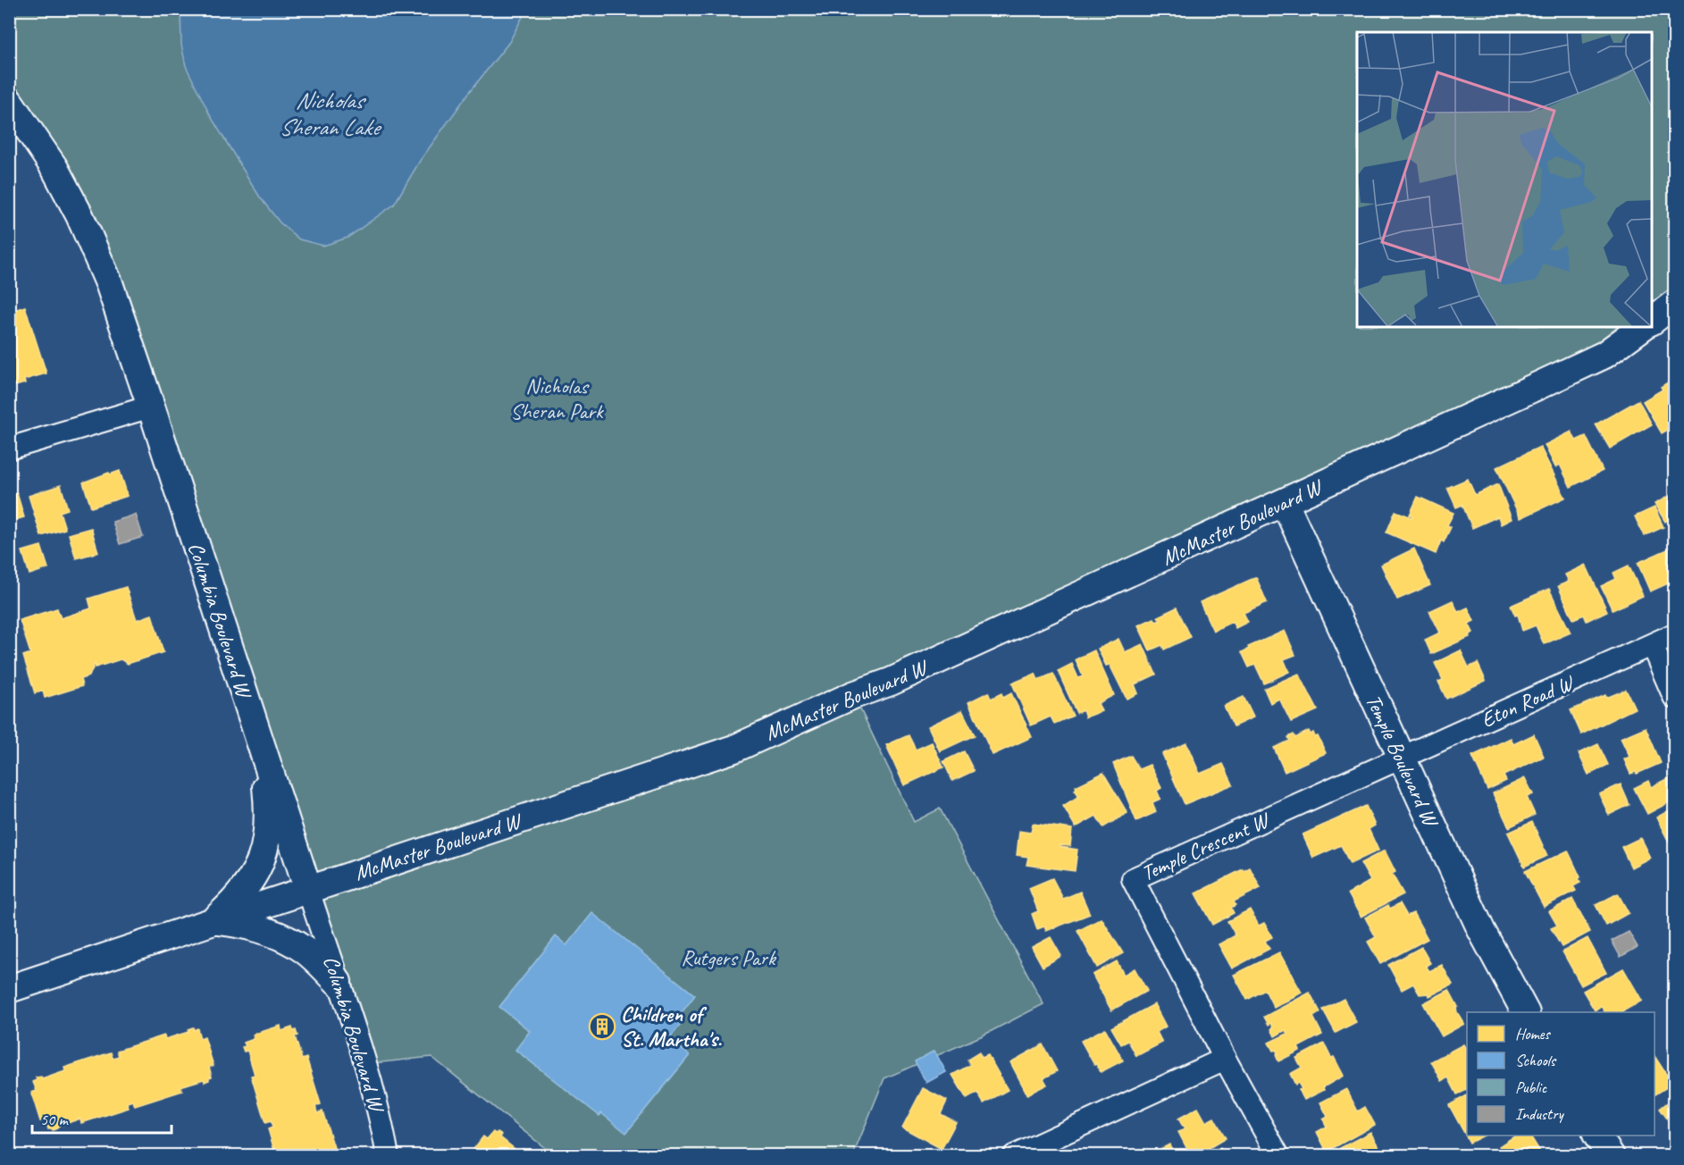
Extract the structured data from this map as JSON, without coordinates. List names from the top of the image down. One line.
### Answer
{"streets":{"street":["McMaster Boulevard W","Columbia Boulevard W","Eton Road W","Temple Boulevard W","Temple Crescent W"]},"crossings":[["McMaster Boulevard W","Columbia Boulevard W"],["McMaster Boulevard W","Temple Boulevard W"],["Eton Road W","Temple Boulevard W"],["Eton Road W","Temple Crescent W"],["Temple Boulevard W","Temple Crescent W"]],"water":["Nicholas Sheran Lake"],"parks":["Nicholas Sheran Park","Rutgers Park"],"places":{"building":["Children of St. Martha's."]},"legend":["Homes","Schools","Public","Industry"],"scale_bar":"50 m"}
